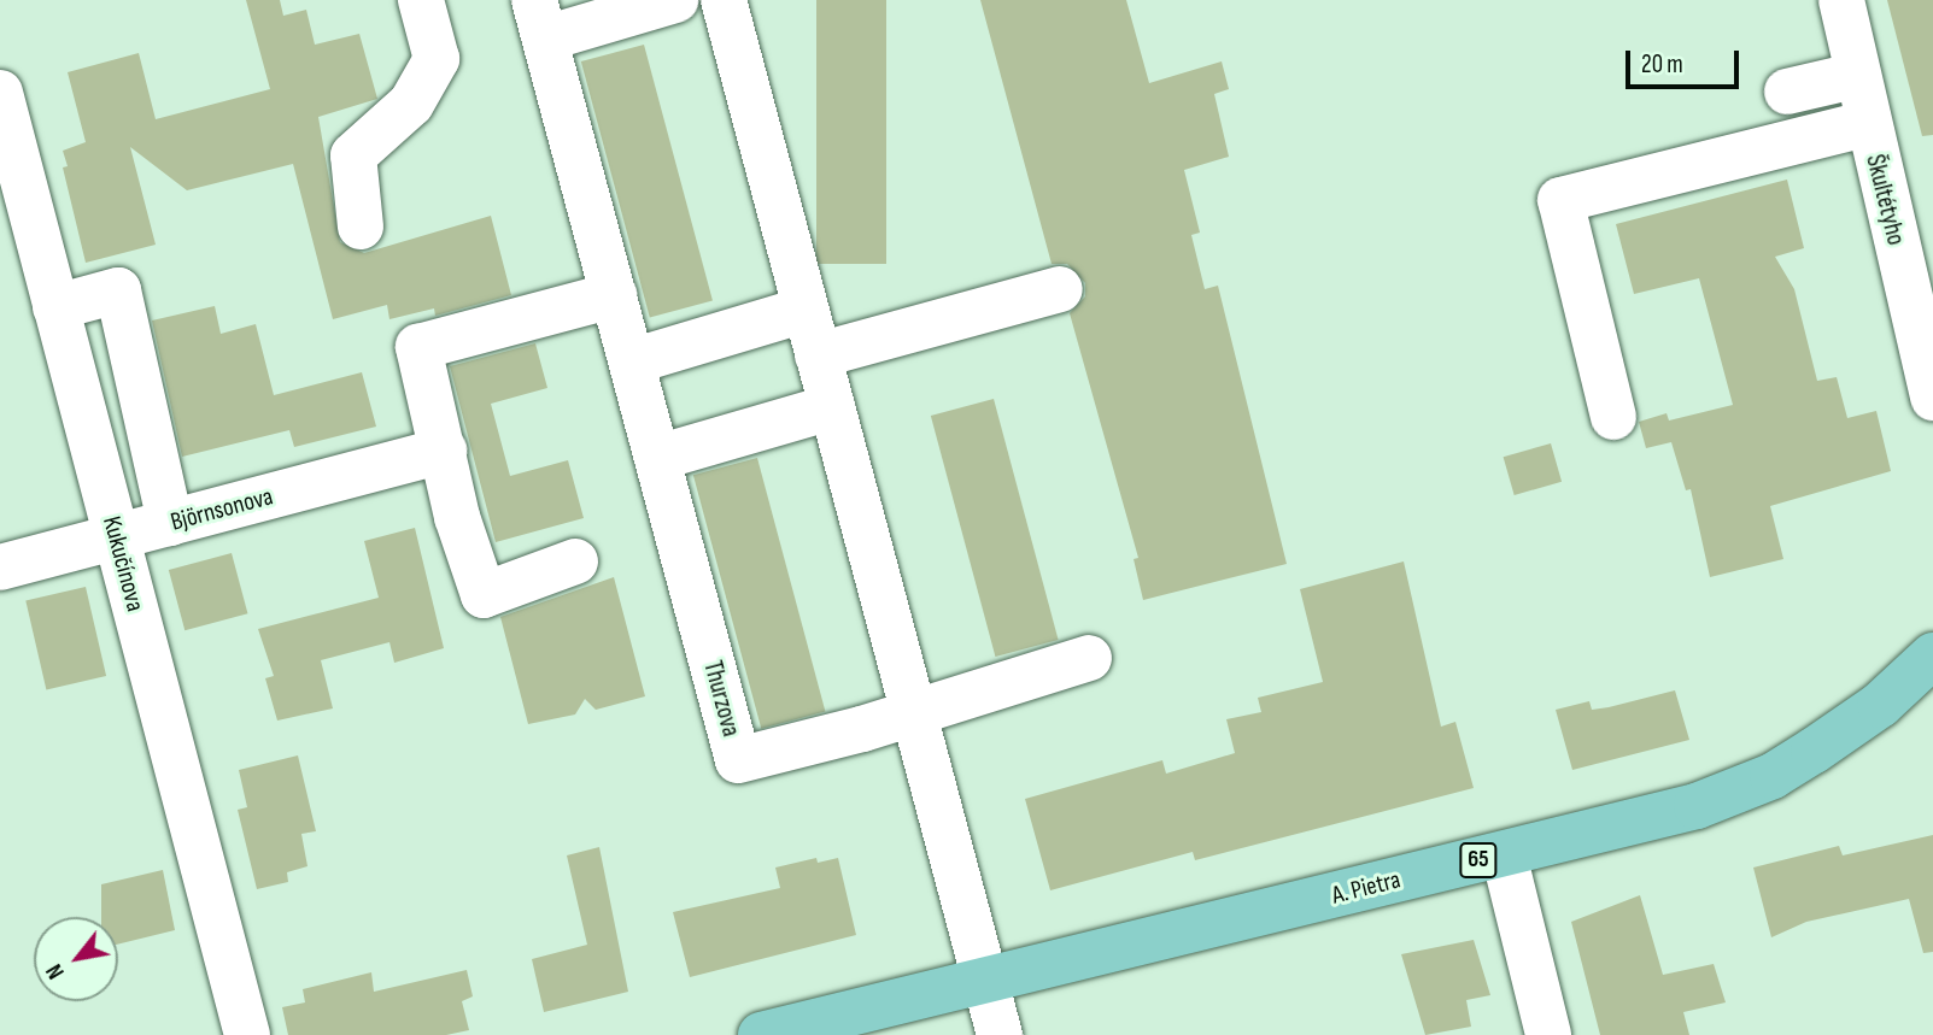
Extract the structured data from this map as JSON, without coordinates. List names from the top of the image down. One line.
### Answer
{"streets":{"main road":["65","A. Pietra"],"street":["Škultétyho","Björnsonova","Kukučínova","Thurzova"]},"crossings":[["Björnsonova","Kukučínova"]],"scale_bar":"20 m","north":"bottom left"}
